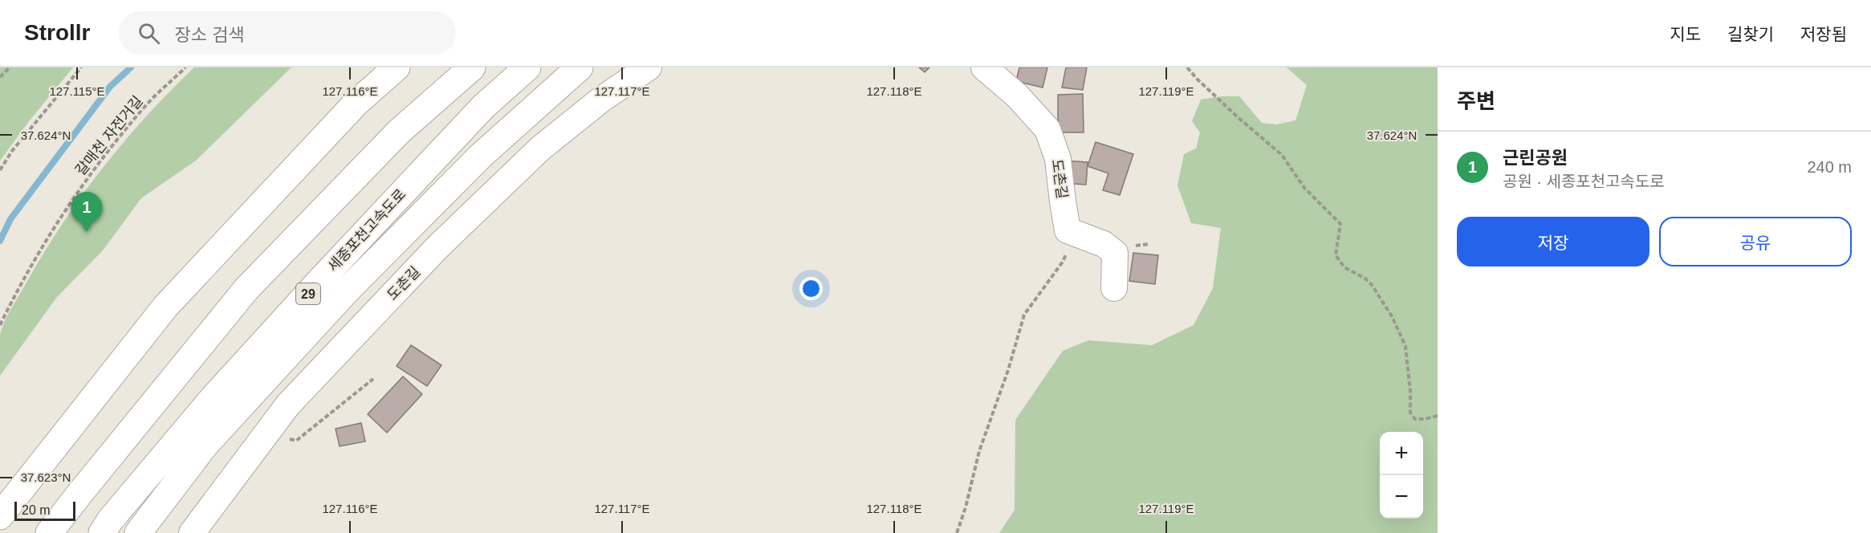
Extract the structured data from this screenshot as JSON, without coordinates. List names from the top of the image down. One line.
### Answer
{"streets":{"highway":["세종포천고속도로","29"],"street":["도촌길"],"path":["갈매천 자전거길"]},"scale_bar":"20 m","page":{"header":"Strollr","search":"장소 검색","nav":["지도","길찾기","저장됨"],"heading":"주변","list":[{"mark":"1","name":"근린공원","note":"공원 · 세종포천고속도로","value":"240 m"}],"pins":"1","buttons":["저장","공유"],"map_buttons":["+","−"],"scale":"20 m"},"coordinates":["127.115°E","127.116°E","127.117°E","127.118°E","127.119°E","37.624°N","37.623°N"]}
